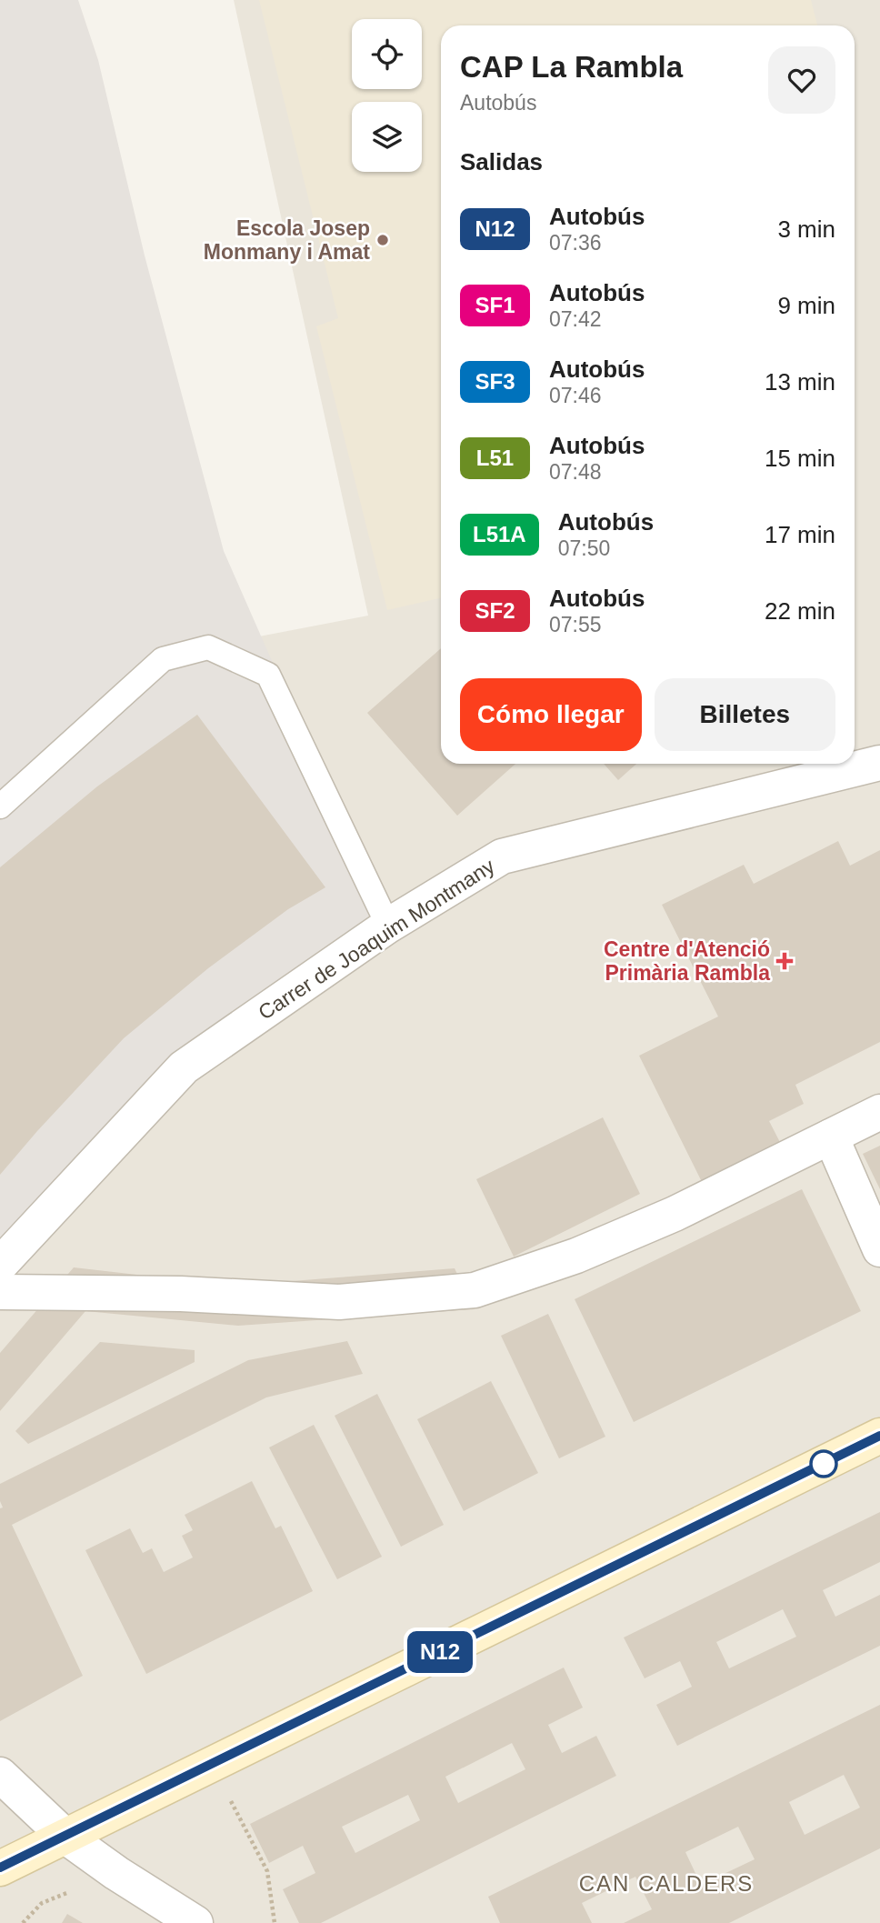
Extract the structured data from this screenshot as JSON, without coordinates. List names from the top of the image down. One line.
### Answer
{"streets":{"street":["Carrer de Joaquim Montmany"]},"districts":["CAN CALDERS"],"places":{"other":["Escola Josep Monmany i Amat"],"health":["Centre d'Atenció Primària Rambla"]},"lines":["bus line N12"],"page":{"on_map":"N12","heading":[["CAP La Rambla","Autobús"],"Salidas"],"list":[{"mark":"N12","name":"Autobús","note":"07:36","value":"3 min"},{"mark":"SF1","name":"Autobús","note":"07:42","value":"9 min"},{"mark":"SF3","name":"Autobús","note":"07:46","value":"13 min"},{"mark":"L51","name":"Autobús","note":"07:48","value":"15 min"},{"mark":"L51A","name":"Autobús","note":"07:50","value":"17 min"},{"mark":"SF2","name":"Autobús","note":"07:55","value":"22 min"}],"buttons":["Cómo llegar","Billetes"]}}
